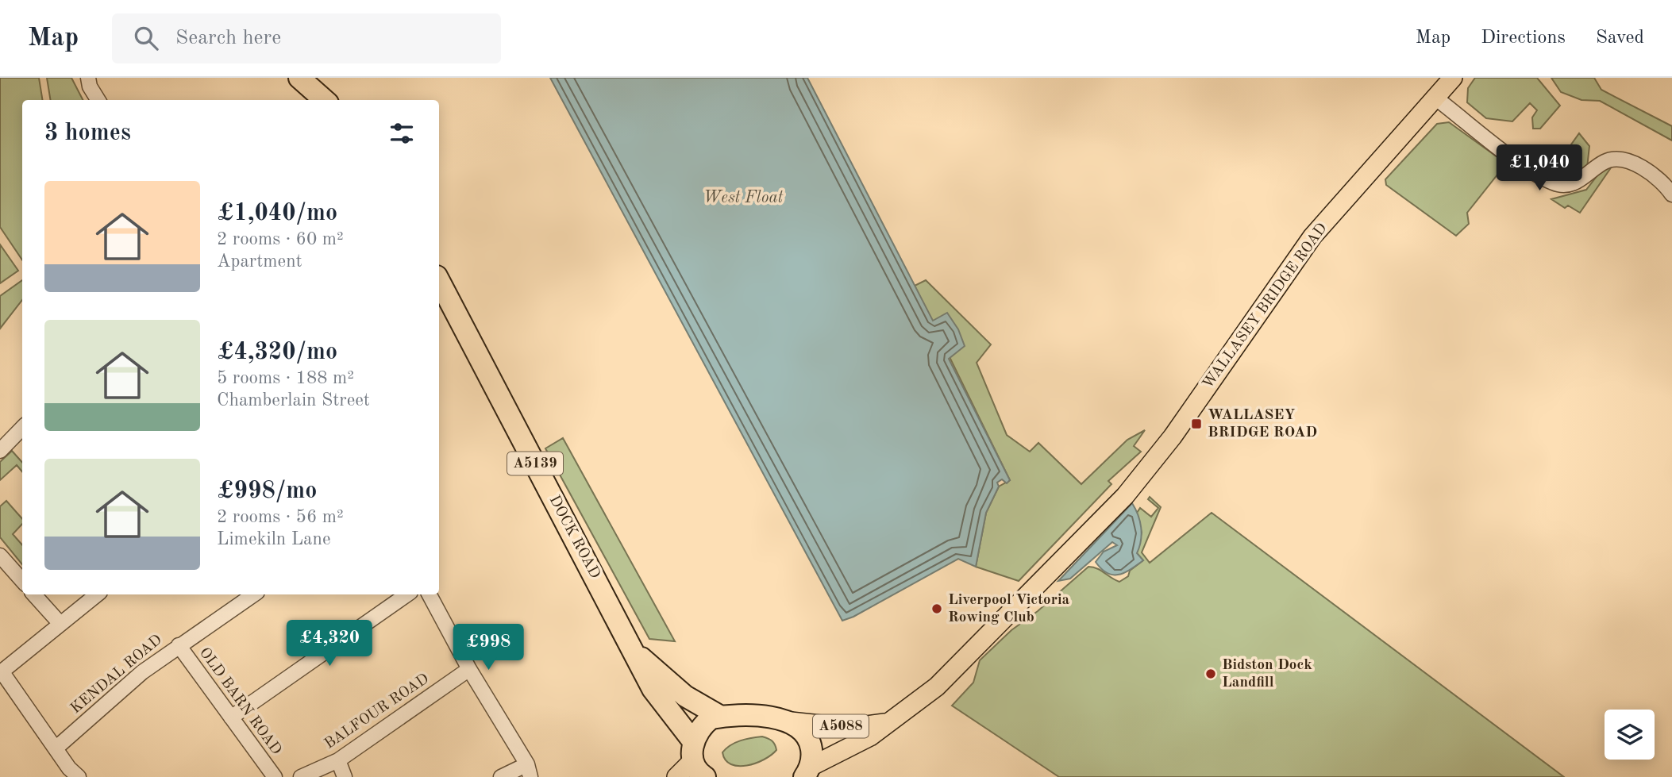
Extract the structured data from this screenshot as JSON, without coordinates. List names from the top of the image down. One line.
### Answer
{"streets":{"highway":["A5139","DOCK ROAD"],"main road":["WALLASEY BRIDGE ROAD","A5088"],"street":["KENDAL ROAD","OLD BARN ROAD","BALFOUR ROAD"]},"crossings":[["WALLASEY BRIDGE ROAD","A5088"],["A5139","DOCK ROAD"],["A5139","A5088"],["KENDAL ROAD","OLD BARN ROAD"]],"water":["West Float"],"places":{"transit":["WALLASEY BRIDGE ROAD"],"other":["Liverpool Victoria Rowing Club","Bidston Dock Landfill"]},"page":{"header":"Map","search":"Search here","nav":["Map","Directions","Saved"],"heading":"3 homes","price":["£1,040","£4,320","£998"],"list":[{"name":"£1,040/mo","note":"2 rooms · 60 m² · Apartment"},{"name":"£4,320/mo","note":"5 rooms · 188 m² · Chamberlain Street"},{"name":"£998/mo","note":"2 rooms · 56 m² · Limekiln Lane"}]}}
